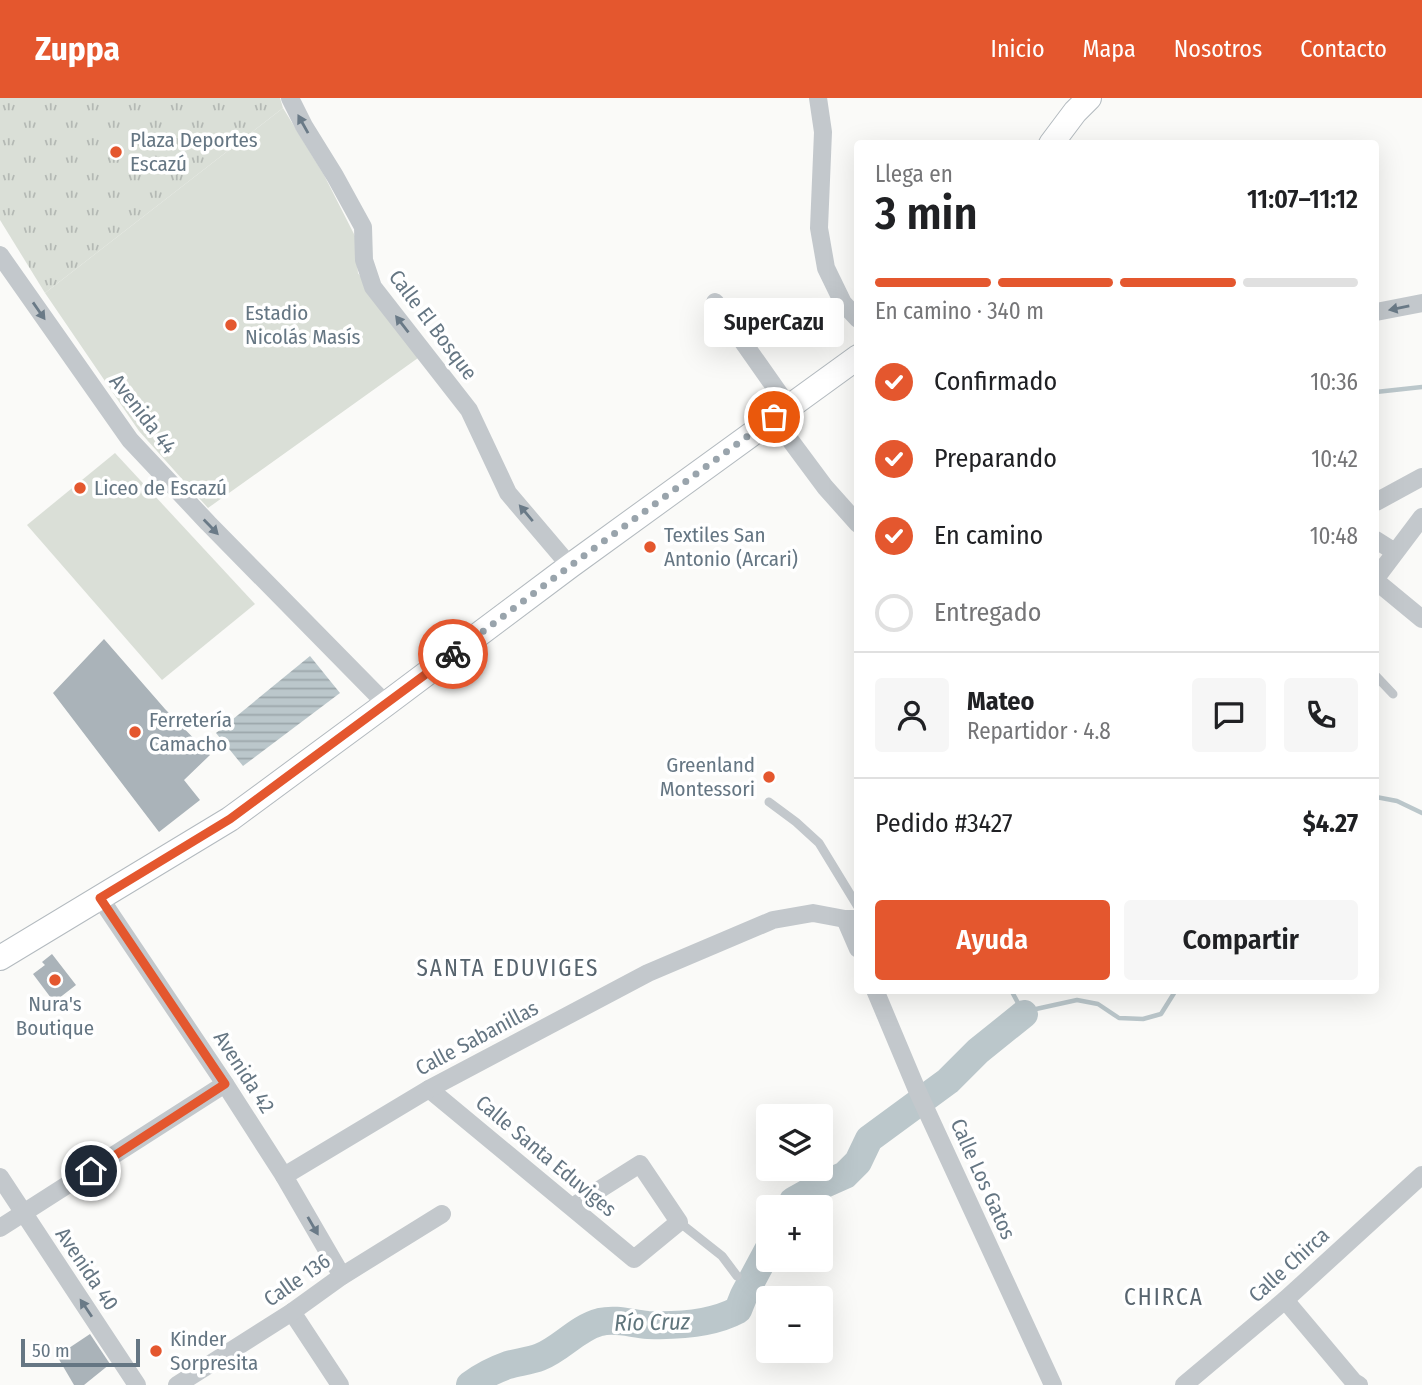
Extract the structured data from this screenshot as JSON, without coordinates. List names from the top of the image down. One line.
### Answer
{"streets":{"street":["Calle El Bosque","Avenida 44","Calle Sabanillas","Avenida 42","Calle Santa Eduviges","Calle Los Gatos","Calle Chirca","Avenida 40","Calle 136"]},"crossings":[["Calle Sabanillas","Avenida 42"],["Calle Sabanillas","Calle Santa Eduviges"],["Avenida 42","Calle 136"]],"one_way":["Calle El Bosque","Avenida 44","Avenida 40"],"districts":["SANTA EDUVIGES","CHIRCA"],"water":["Río Cruz"],"places":["Plaza Deportes Escazú","Estadio Nicolás Masís","SuperCazu","Liceo de Escazú","Textiles San Antonio (Arcari)","Ferretería Camacho","Greenland Montessori","Nura's Boutique","Kinder Sorpresita"],"scale_bar":"50 m","page":{"header":"Zuppa","nav":["Inicio","Mapa","Nosotros","Contacto"],"heading":["3 min","Llega en","11:07–11:12"],"panel":["Mateo","Repartidor · 4.8","Pedido #3427","$4.27"],"bar":"En camino · 340 m","bubble":"SuperCazu","list":[["Confirmado","10:36"],["Preparando","10:42"],["En camino","10:48"],"Entregado"],"buttons":["Ayuda","Compartir"],"map_buttons":["+","−"],"scale":"50 m"}}
